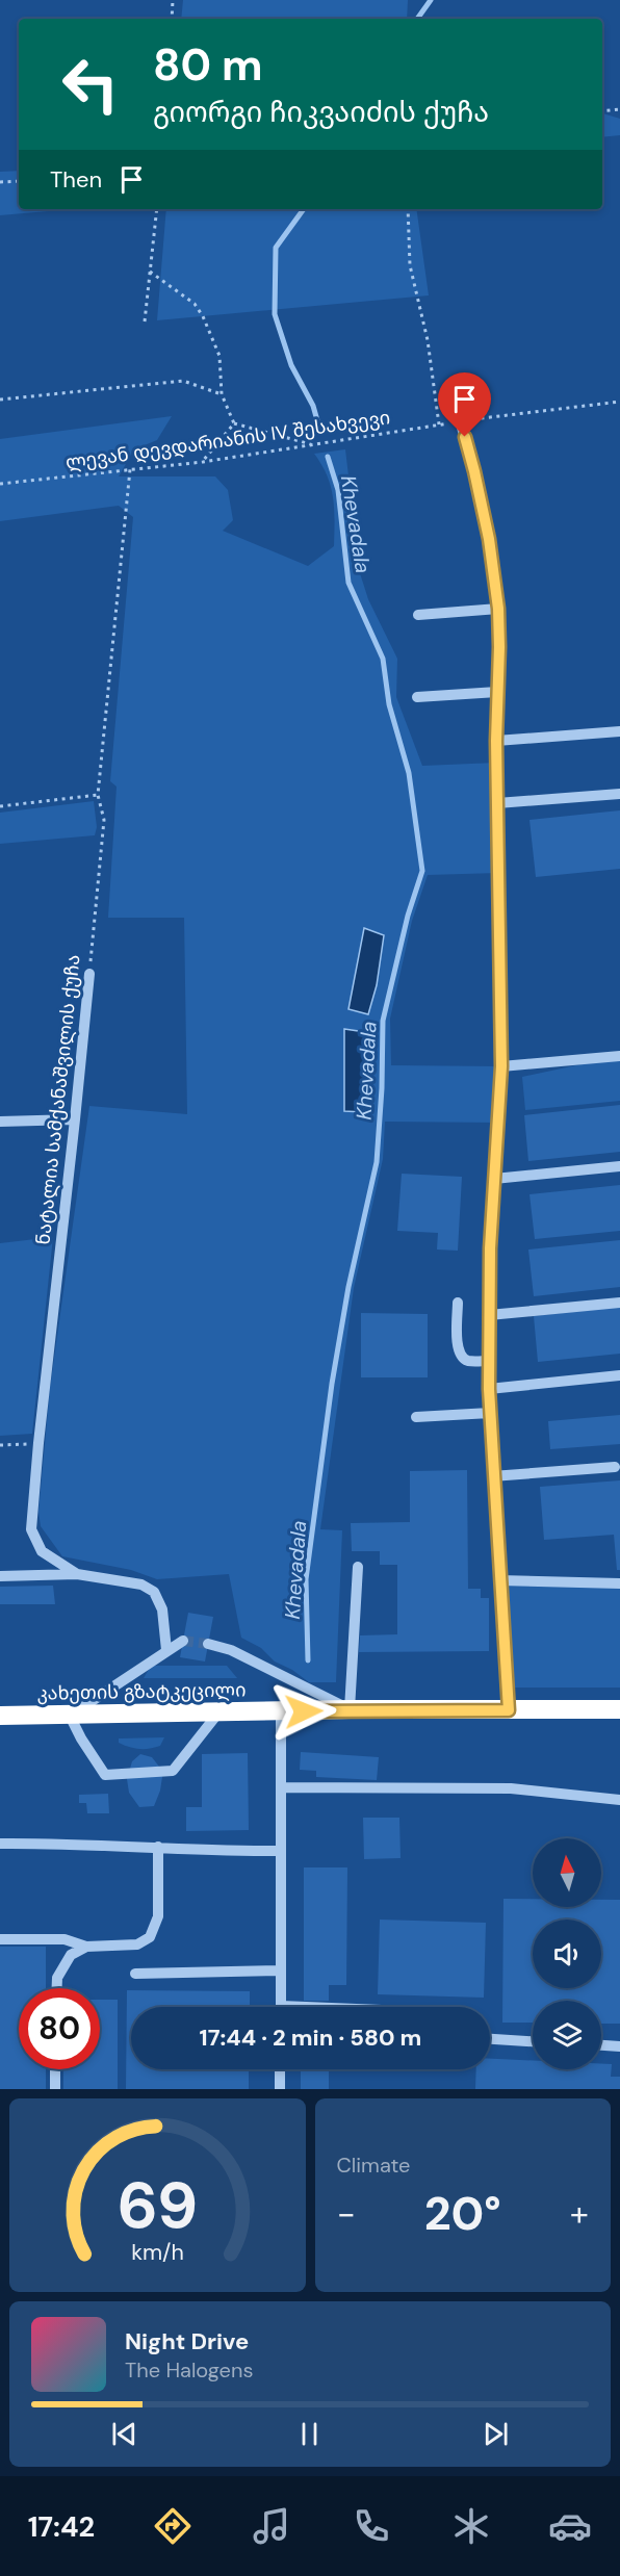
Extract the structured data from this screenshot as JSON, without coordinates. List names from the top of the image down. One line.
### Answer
{"streets":{"highway":["კახეთის გზატკეცილი"],"street":["ნატალია სამქანაშვილის ქუჩა"],"path":["ლევან დევდარიანის IV შესახვევი"]},"crossings":[["ლევან დევდარიანის IV შესახვევი","ნატალია სამქანაშვილის ქუჩა"]],"water":["Khevadala"],"north":"top","page":{"turn":["80 m","გიორგი ჩიკვაიძის ქუჩა"],"then":"Then","limit":"80","trip":"17:44 · 2 min · 580 m","tile":"Climate","heat":["−","20°","+"],"song":["Night Drive","The Halogens"],"tabs":"17:42","gauge":["69","km/h"]}}
